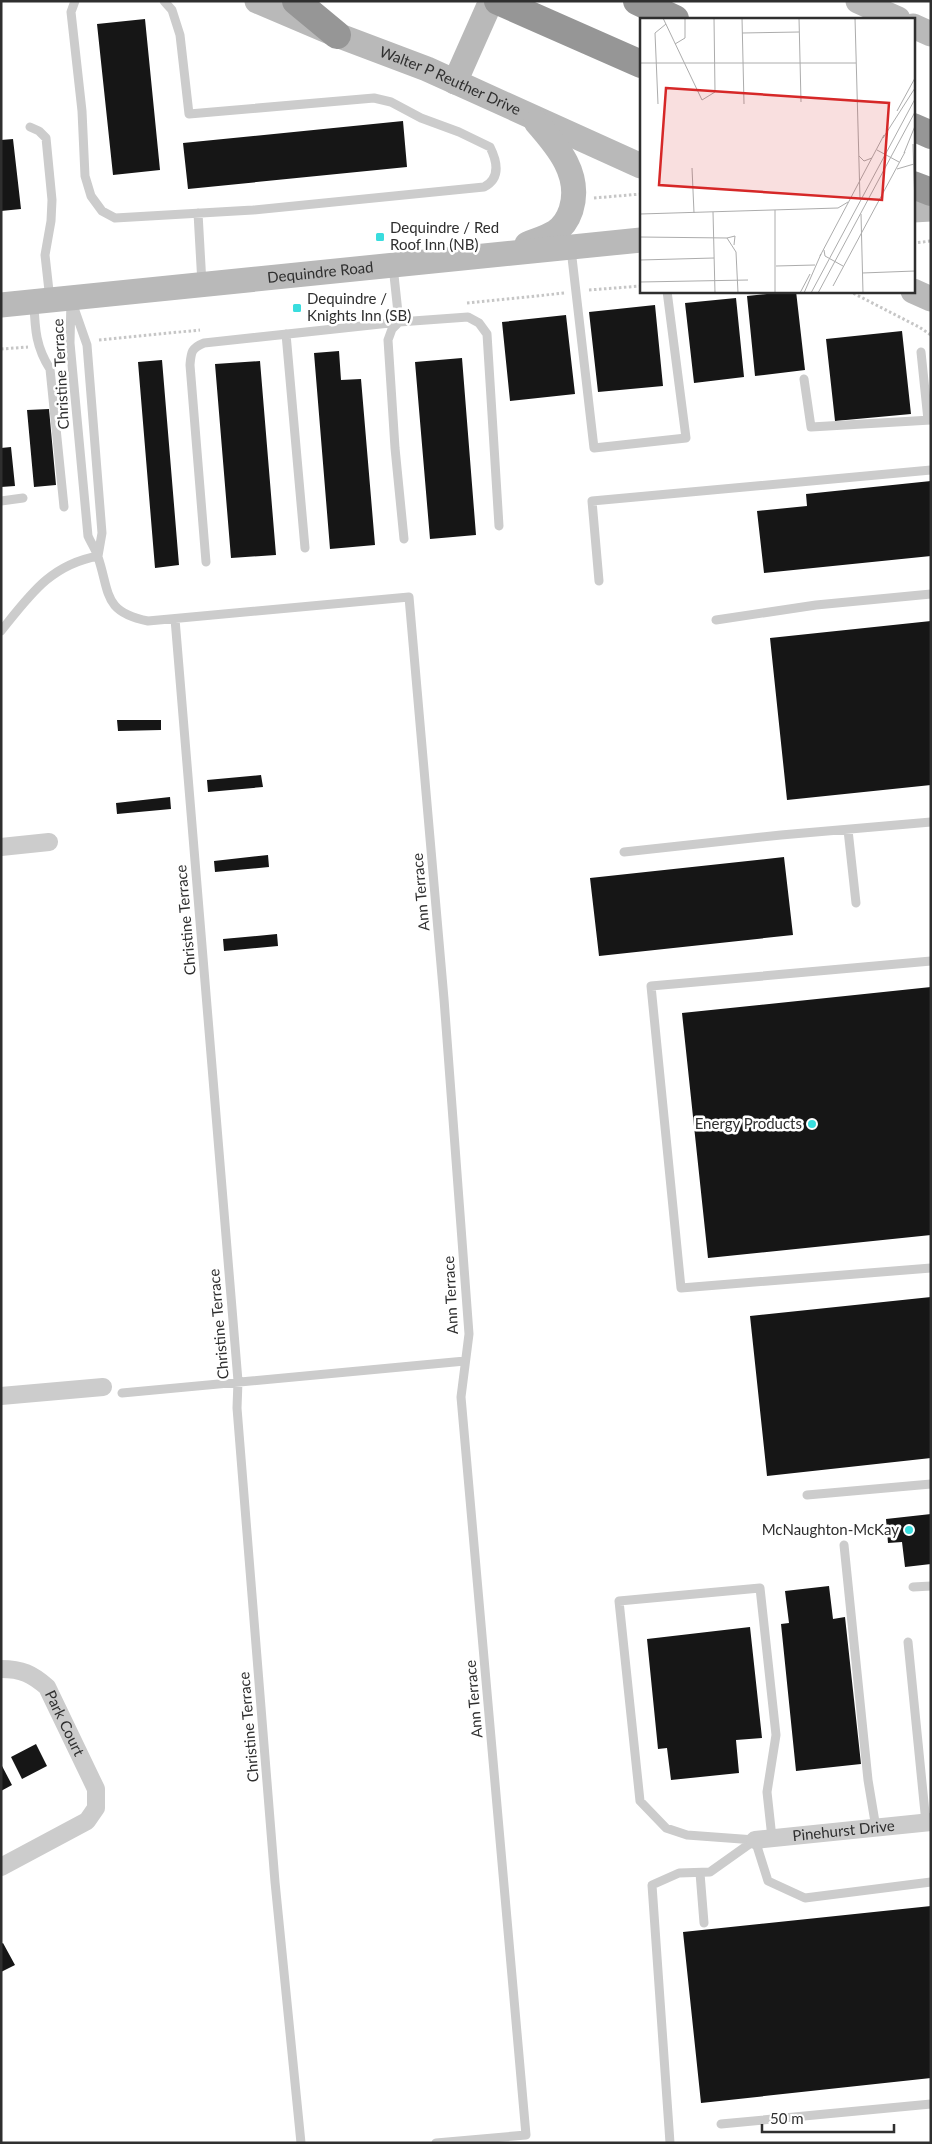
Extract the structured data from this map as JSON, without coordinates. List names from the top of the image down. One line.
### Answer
{"streets":{"main road":["Walter P Reuther Drive","Dequindre Road"],"street":["Park Court","Pinehurst Drive"],"lane":["Christine Terrace","Ann Terrace"]},"crossings":[["Dequindre Road","Christine Terrace"],["Christine Terrace","Ann Terrace"]],"places":{"transit":["Dequindre / Red Roof Inn (NB)","Dequindre / Knights Inn (SB)"],"other":["Energy Products","McNaughton-McKay"]},"scale_bar":"50 m"}
